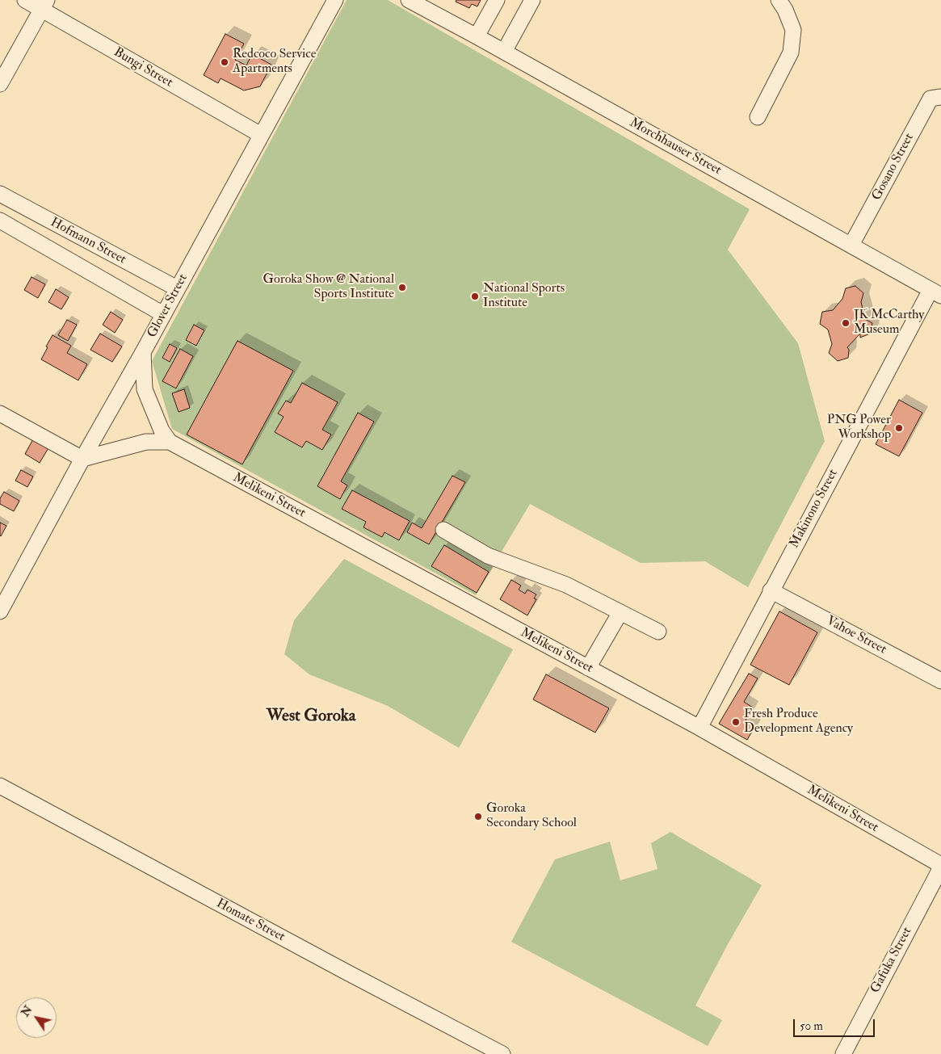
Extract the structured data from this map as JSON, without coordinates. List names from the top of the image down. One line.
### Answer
{"streets":{"street":["Bungi Street","Morchhauser Street","Gosano Street","Hofmann Street","Glover Street","Melikeni Street","Makinono Street","Vahoe Street","Homate Street","Gafuka Street"]},"crossings":[["Bungi Street","Glover Street"],["Morchhauser Street","Gosano Street"],["Morchhauser Street","Makinono Street"],["Hofmann Street","Glover Street"],["Glover Street","Melikeni Street"],["Melikeni Street","Makinono Street"],["Melikeni Street","Gafuka Street"],["Makinono Street","Vahoe Street"]],"districts":["West Goroka"],"places":["Redcoco Service Apartments","Goroka Show @ National Sports Institute","National Sports Institute","JK McCarthy Museum","PNG Power Workshop","Fresh Produce Development Agency","Goroka Secondary School"],"scale_bar":"50 m","north":"top left"}
